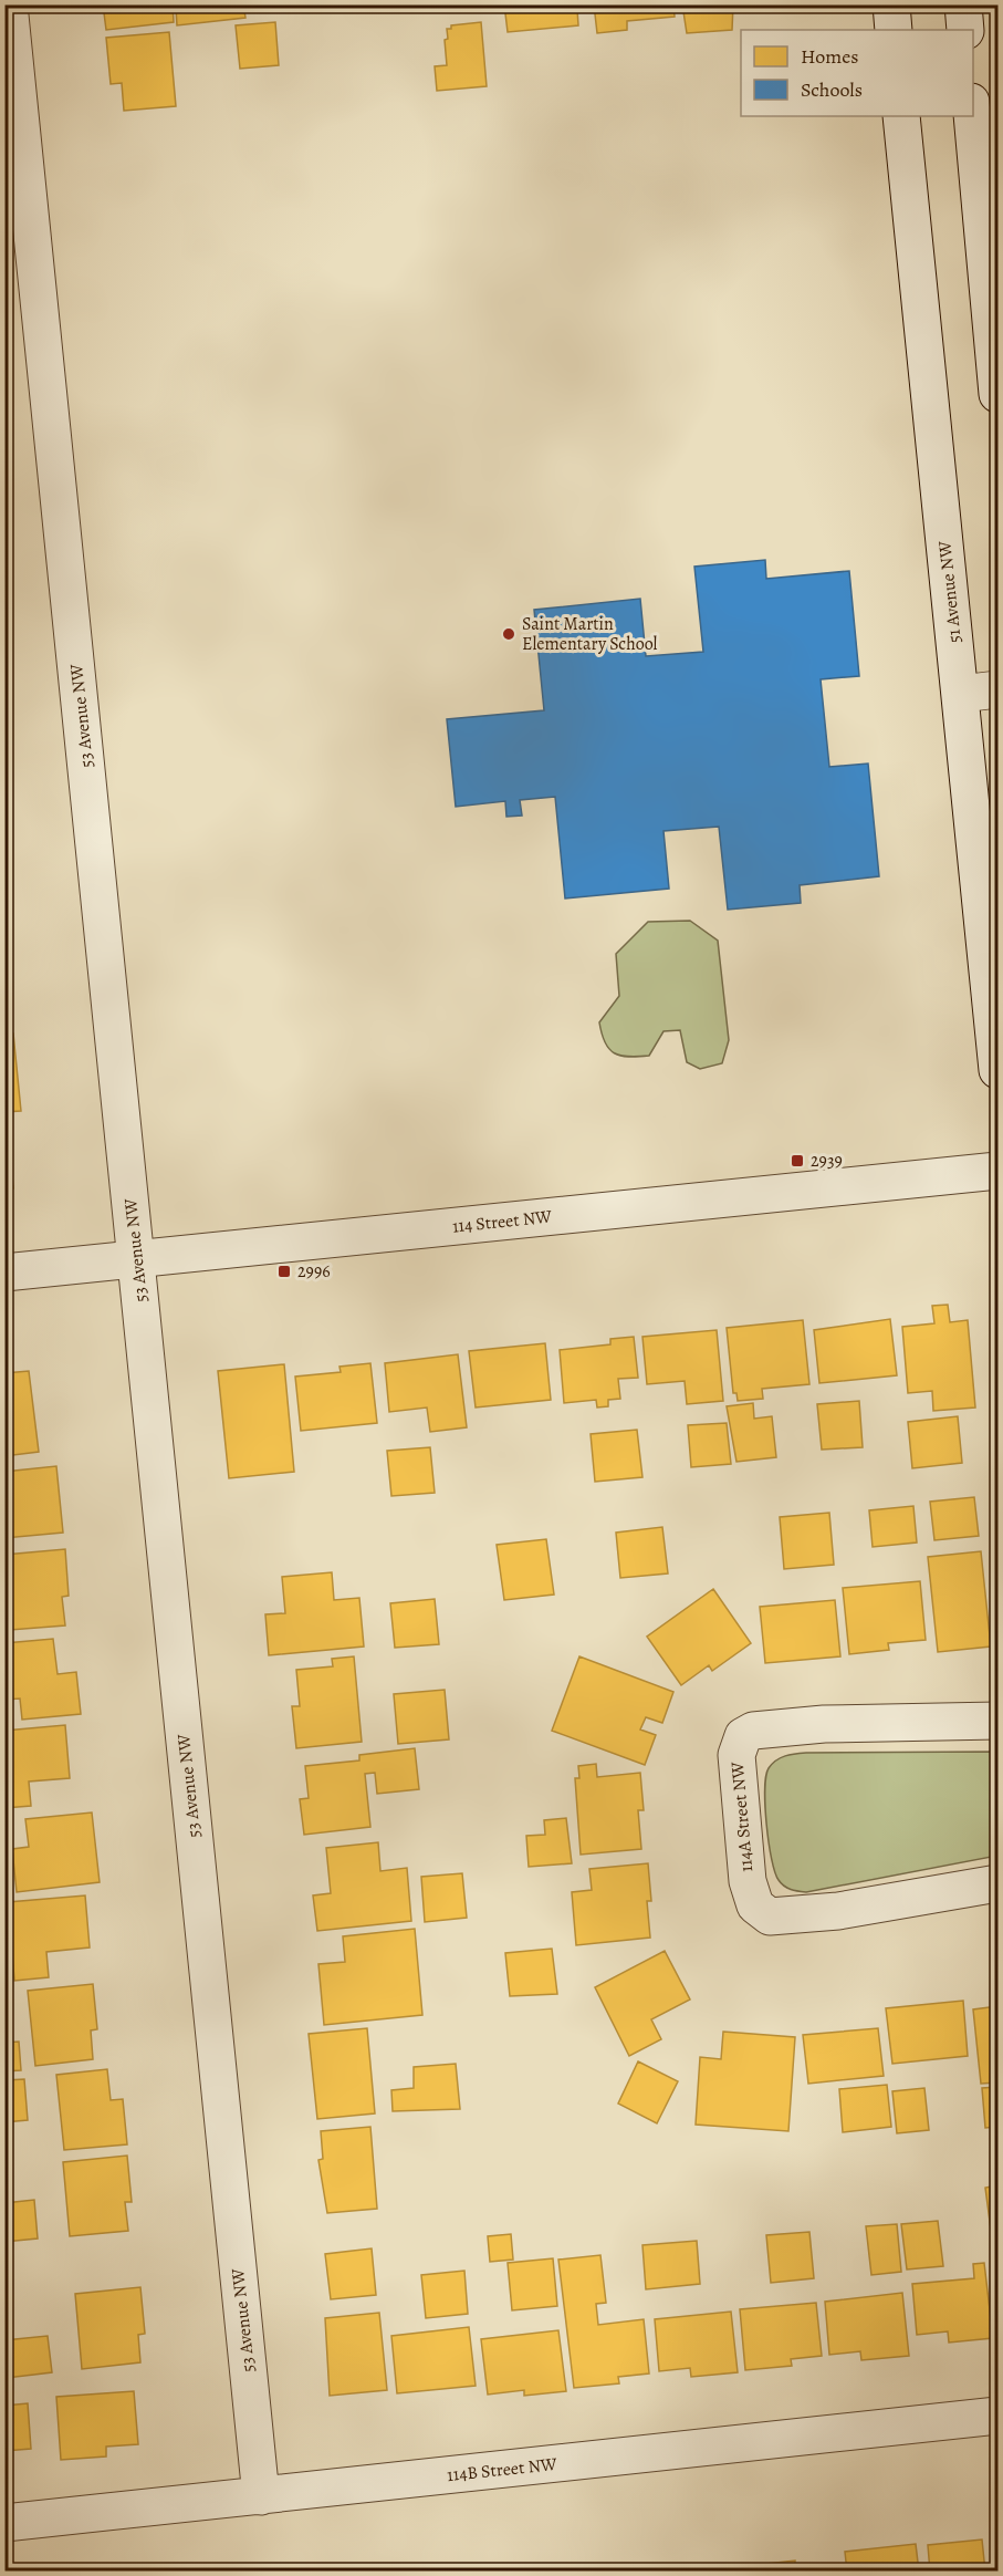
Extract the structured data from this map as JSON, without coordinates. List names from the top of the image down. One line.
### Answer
{"streets":{"street":["51 Avenue NW","53 Avenue NW","114 Street NW","114A Street NW","114B Street NW"]},"crossings":[["53 Avenue NW","114 Street NW"],["53 Avenue NW","114B Street NW"]],"places":{"other":["Saint Martin Elementary School"],"transit":["2939","2996"]},"legend":["Homes","Schools"]}
